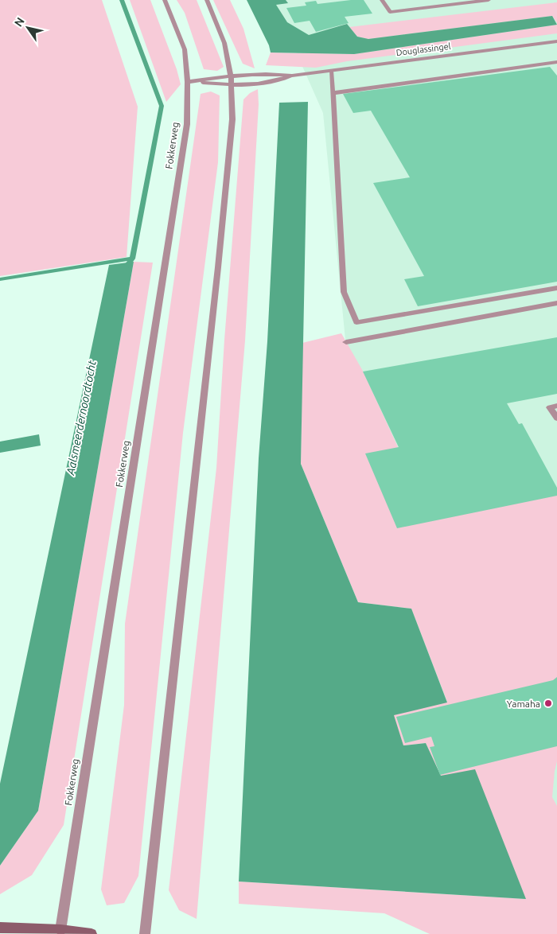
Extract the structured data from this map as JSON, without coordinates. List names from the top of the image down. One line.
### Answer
{"streets":{"street":["Douglassingel","Fokkerweg"]},"crossings":[["Douglassingel","Fokkerweg"]],"water":["Aalsmeerdernoordtocht"],"places":["Yamaha"],"north":"top left"}
